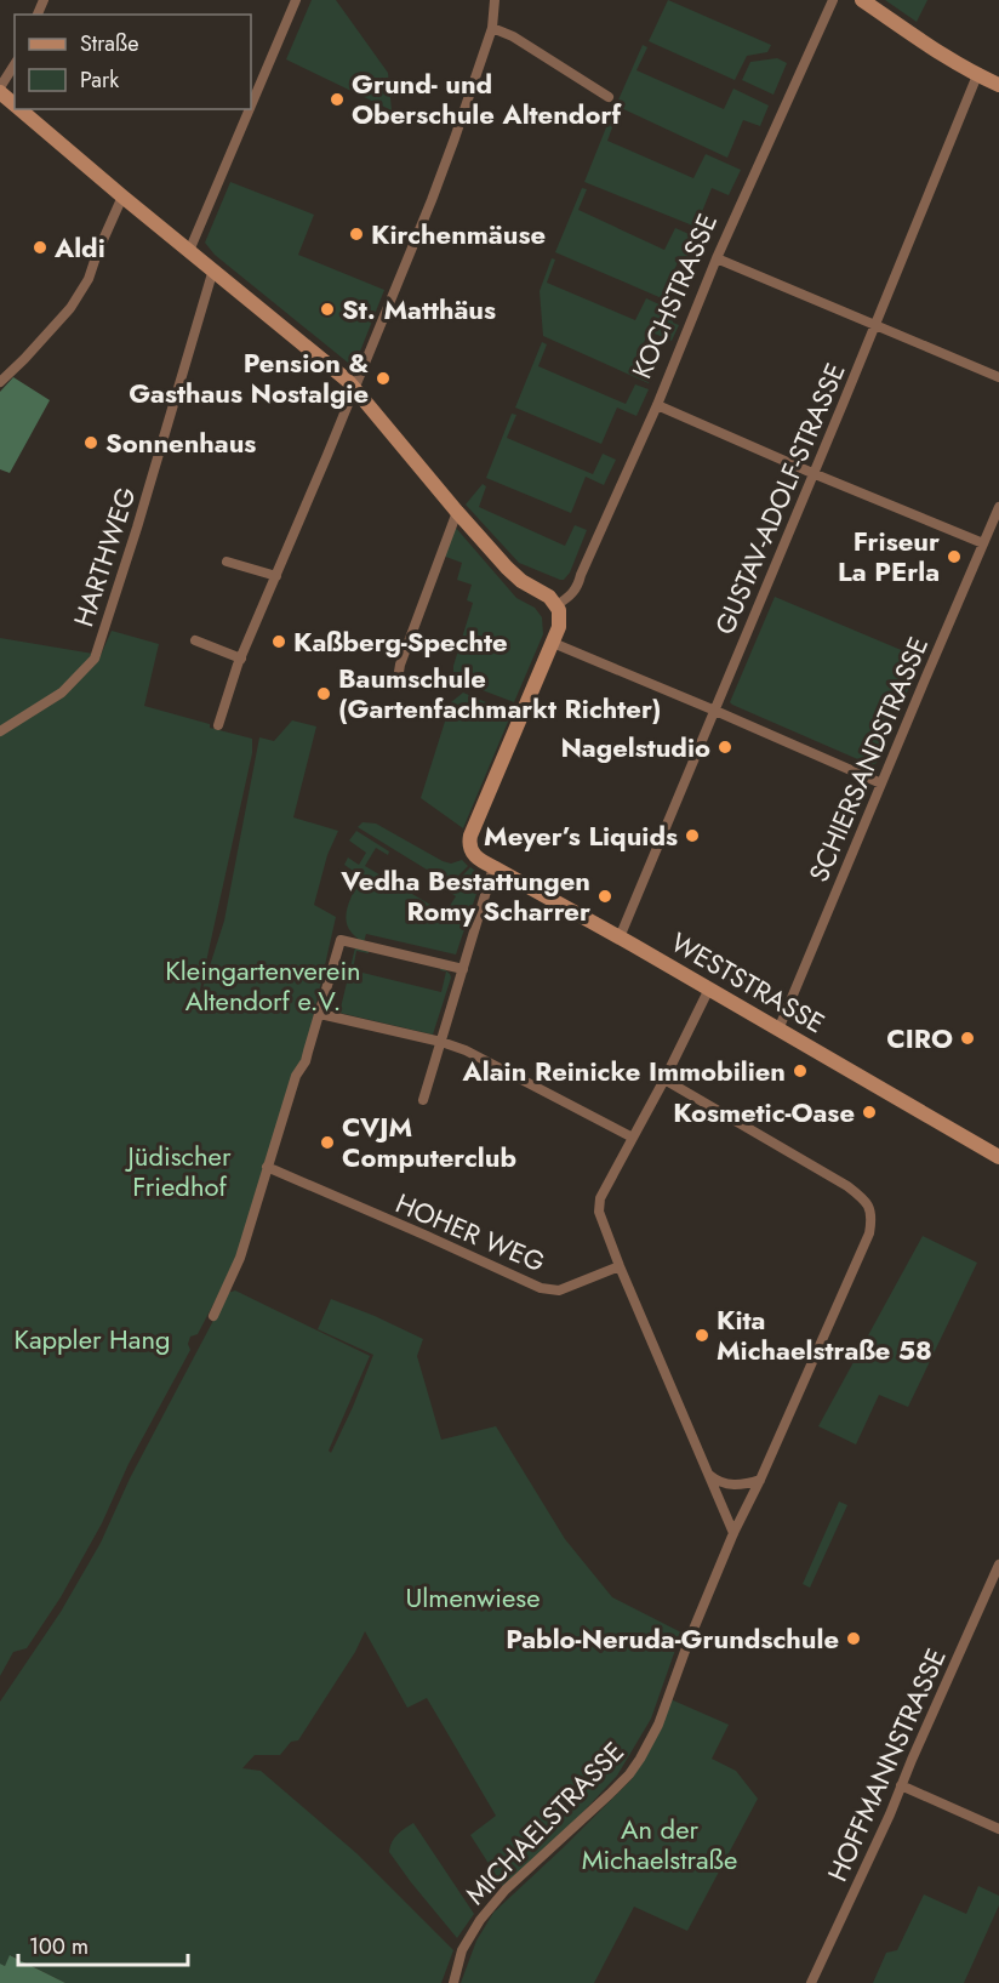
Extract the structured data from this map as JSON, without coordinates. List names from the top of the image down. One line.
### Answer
{"streets":{"street":["KOCHSTRASSE","GUSTAV-ADOLF-STRASSE","HARTHWEG","SCHIERSANDSTRASSE","WESTSTRASSE","HOHER WEG","HOFFMANNSTRASSE","MICHAELSTRASSE"]},"crossings":[["KOCHSTRASSE","WESTSTRASSE"],["GUSTAV-ADOLF-STRASSE","WESTSTRASSE"],["SCHIERSANDSTRASSE","WESTSTRASSE"]],"parks":["Kleingartenverein Altendorf e.V.","Jüdischer Friedhof","Kappler Hang","Ulmenwiese","An der Michaelstraße"],"places":["Grund- und Oberschule Altendorf","Kirchenmäuse","Aldi","St. Matthäus","Pension & Gasthaus Nostalgie","Sonnenhaus","Friseur La PErla","Kaßberg-Spechte","Baumschule (Gartenfachmarkt Richter)","Nagelstudio","Meyer’s Liquids","Vedha Bestattungen Romy Scharrer","CIRO","Alain Reinicke Immobilien","Kosmetic-Oase","CVJM Computerclub","Kita Michaelstraße 58","Pablo-Neruda-Grundschule"],"legend":["Straße","Park"],"scale_bar":"100 m"}
